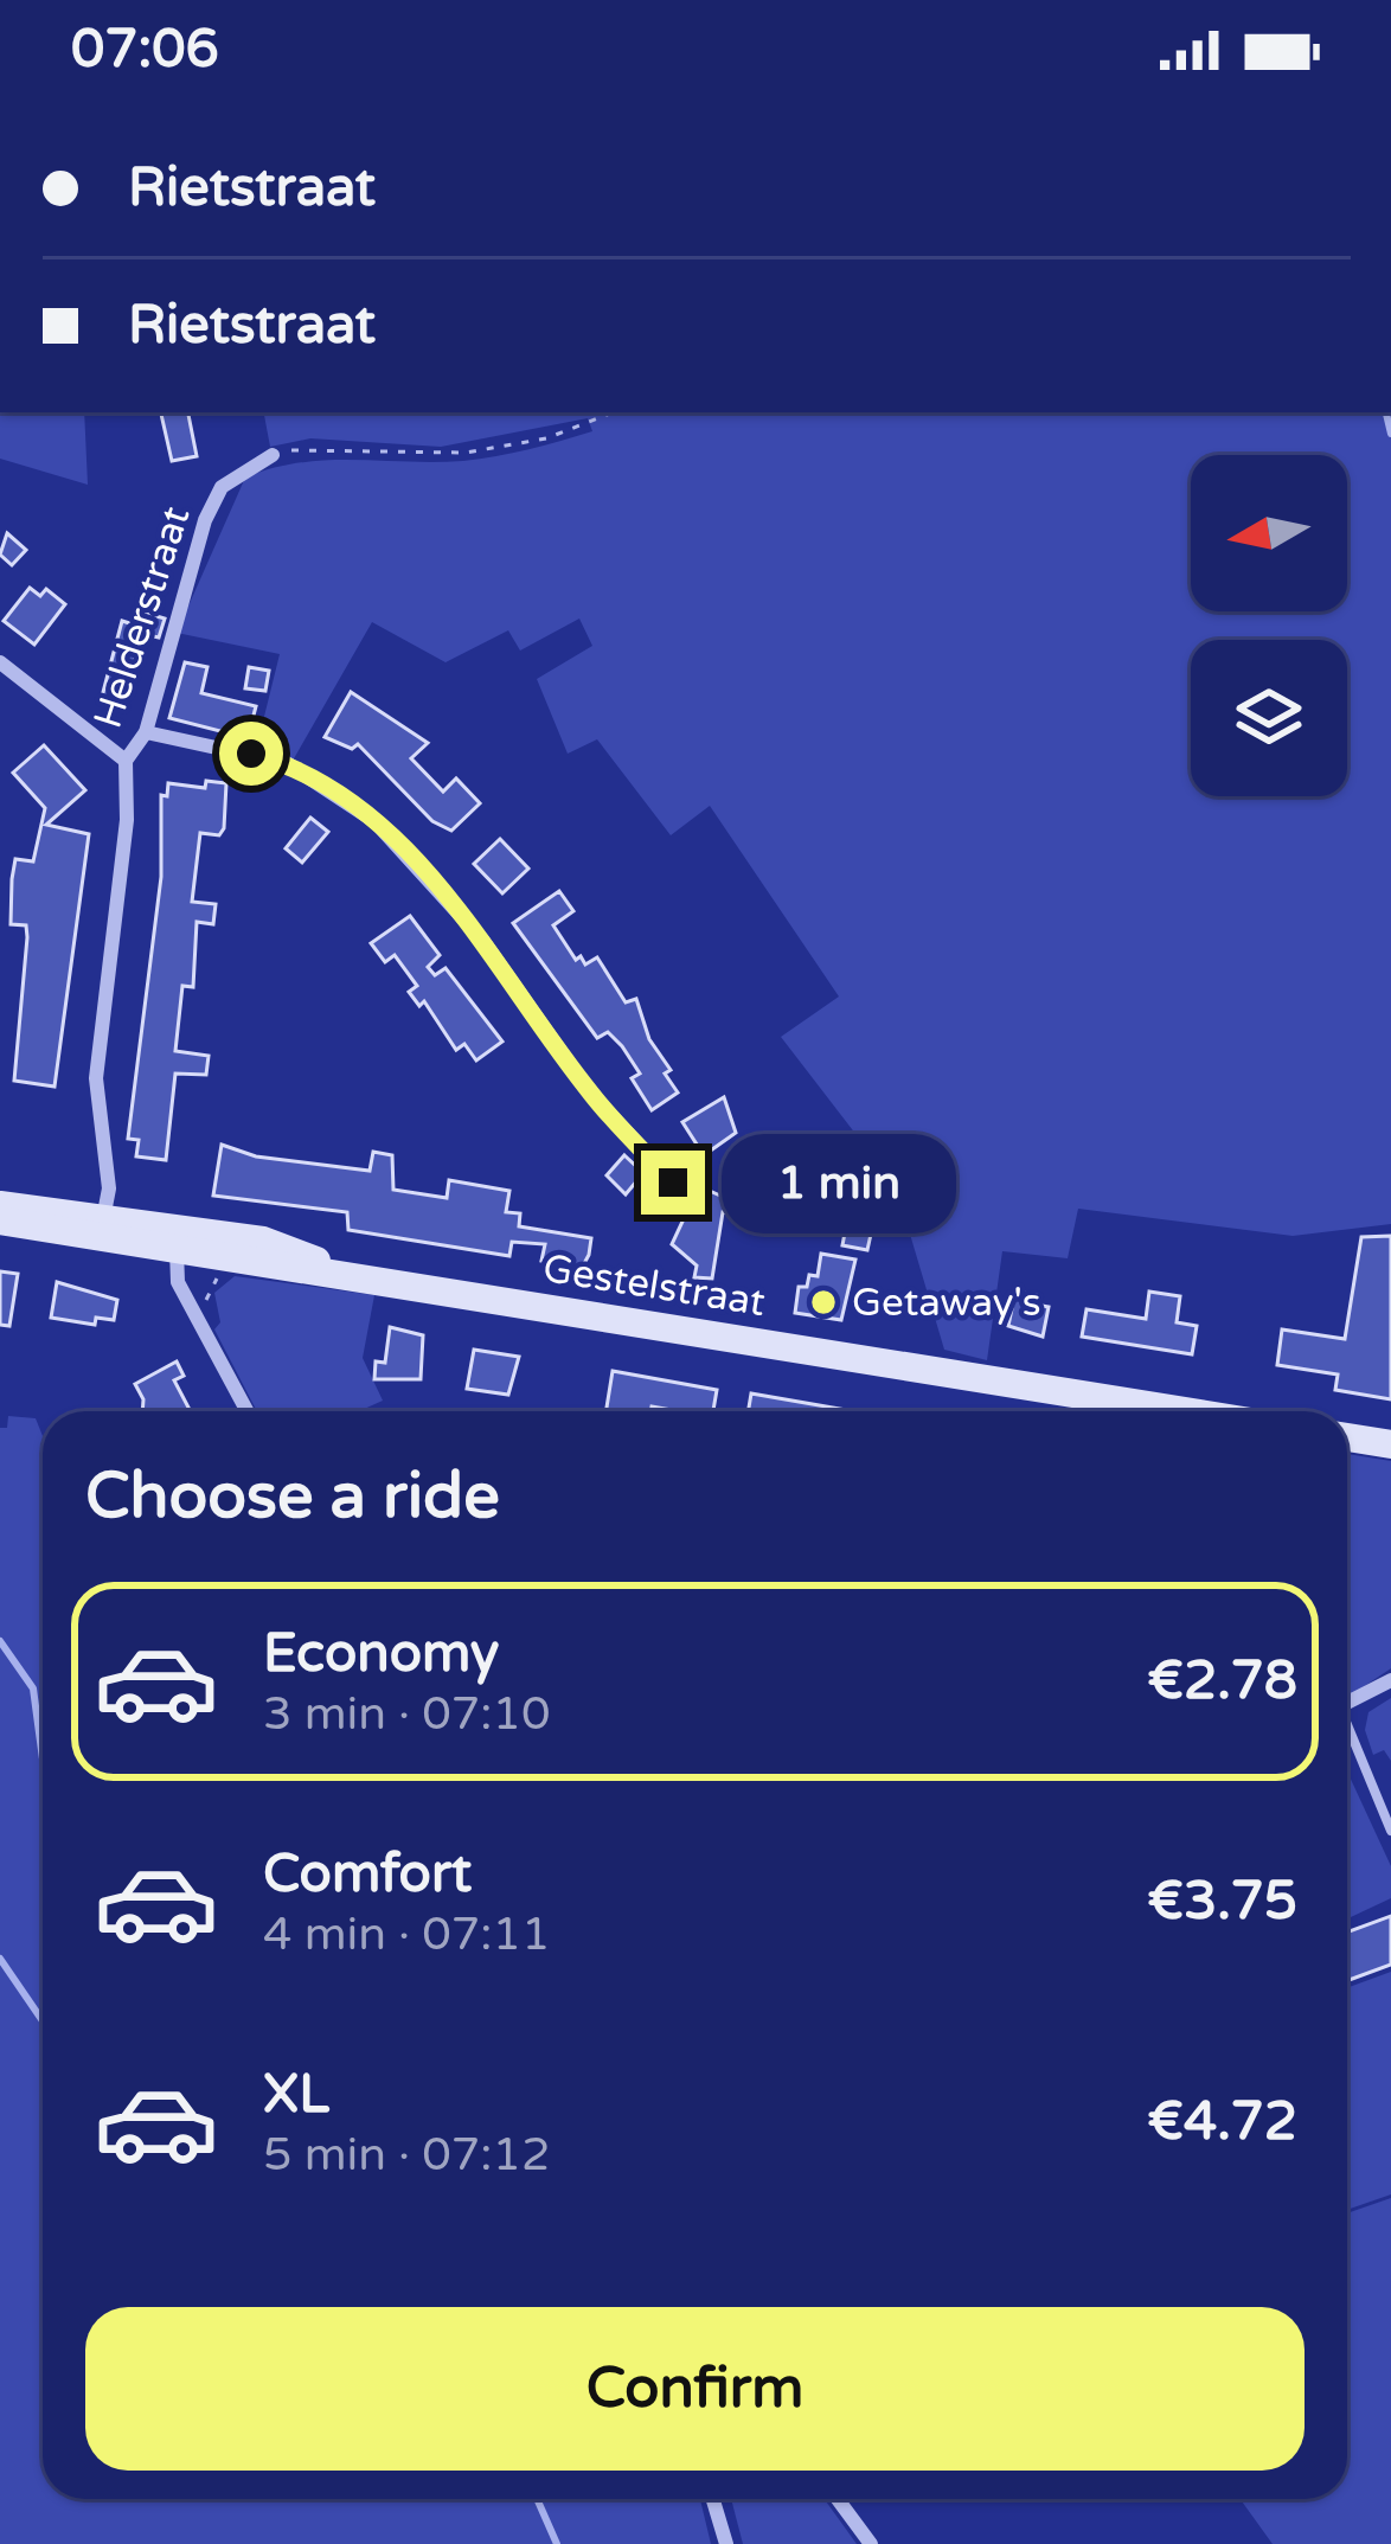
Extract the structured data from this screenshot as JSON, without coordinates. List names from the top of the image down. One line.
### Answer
{"streets":{"main road":["Gestelstraat"],"street":["Helderstraat"]},"crossings":[["Helderstraat","Gestelstraat"]],"places":["Getaway's"],"north":"left","page":{"status":"07:06","banner":["Rietstraat","Rietstraat"],"bubble":"1 min","heading":"Choose a ride","list":[{"name":"Economy","note":"3 min · 07:10","value":"€2.78"},{"name":"Comfort","note":"4 min · 07:11","value":"€3.75"},{"name":"XL","note":"5 min · 07:12","value":"€4.72"}],"buttons":"Confirm"}}
